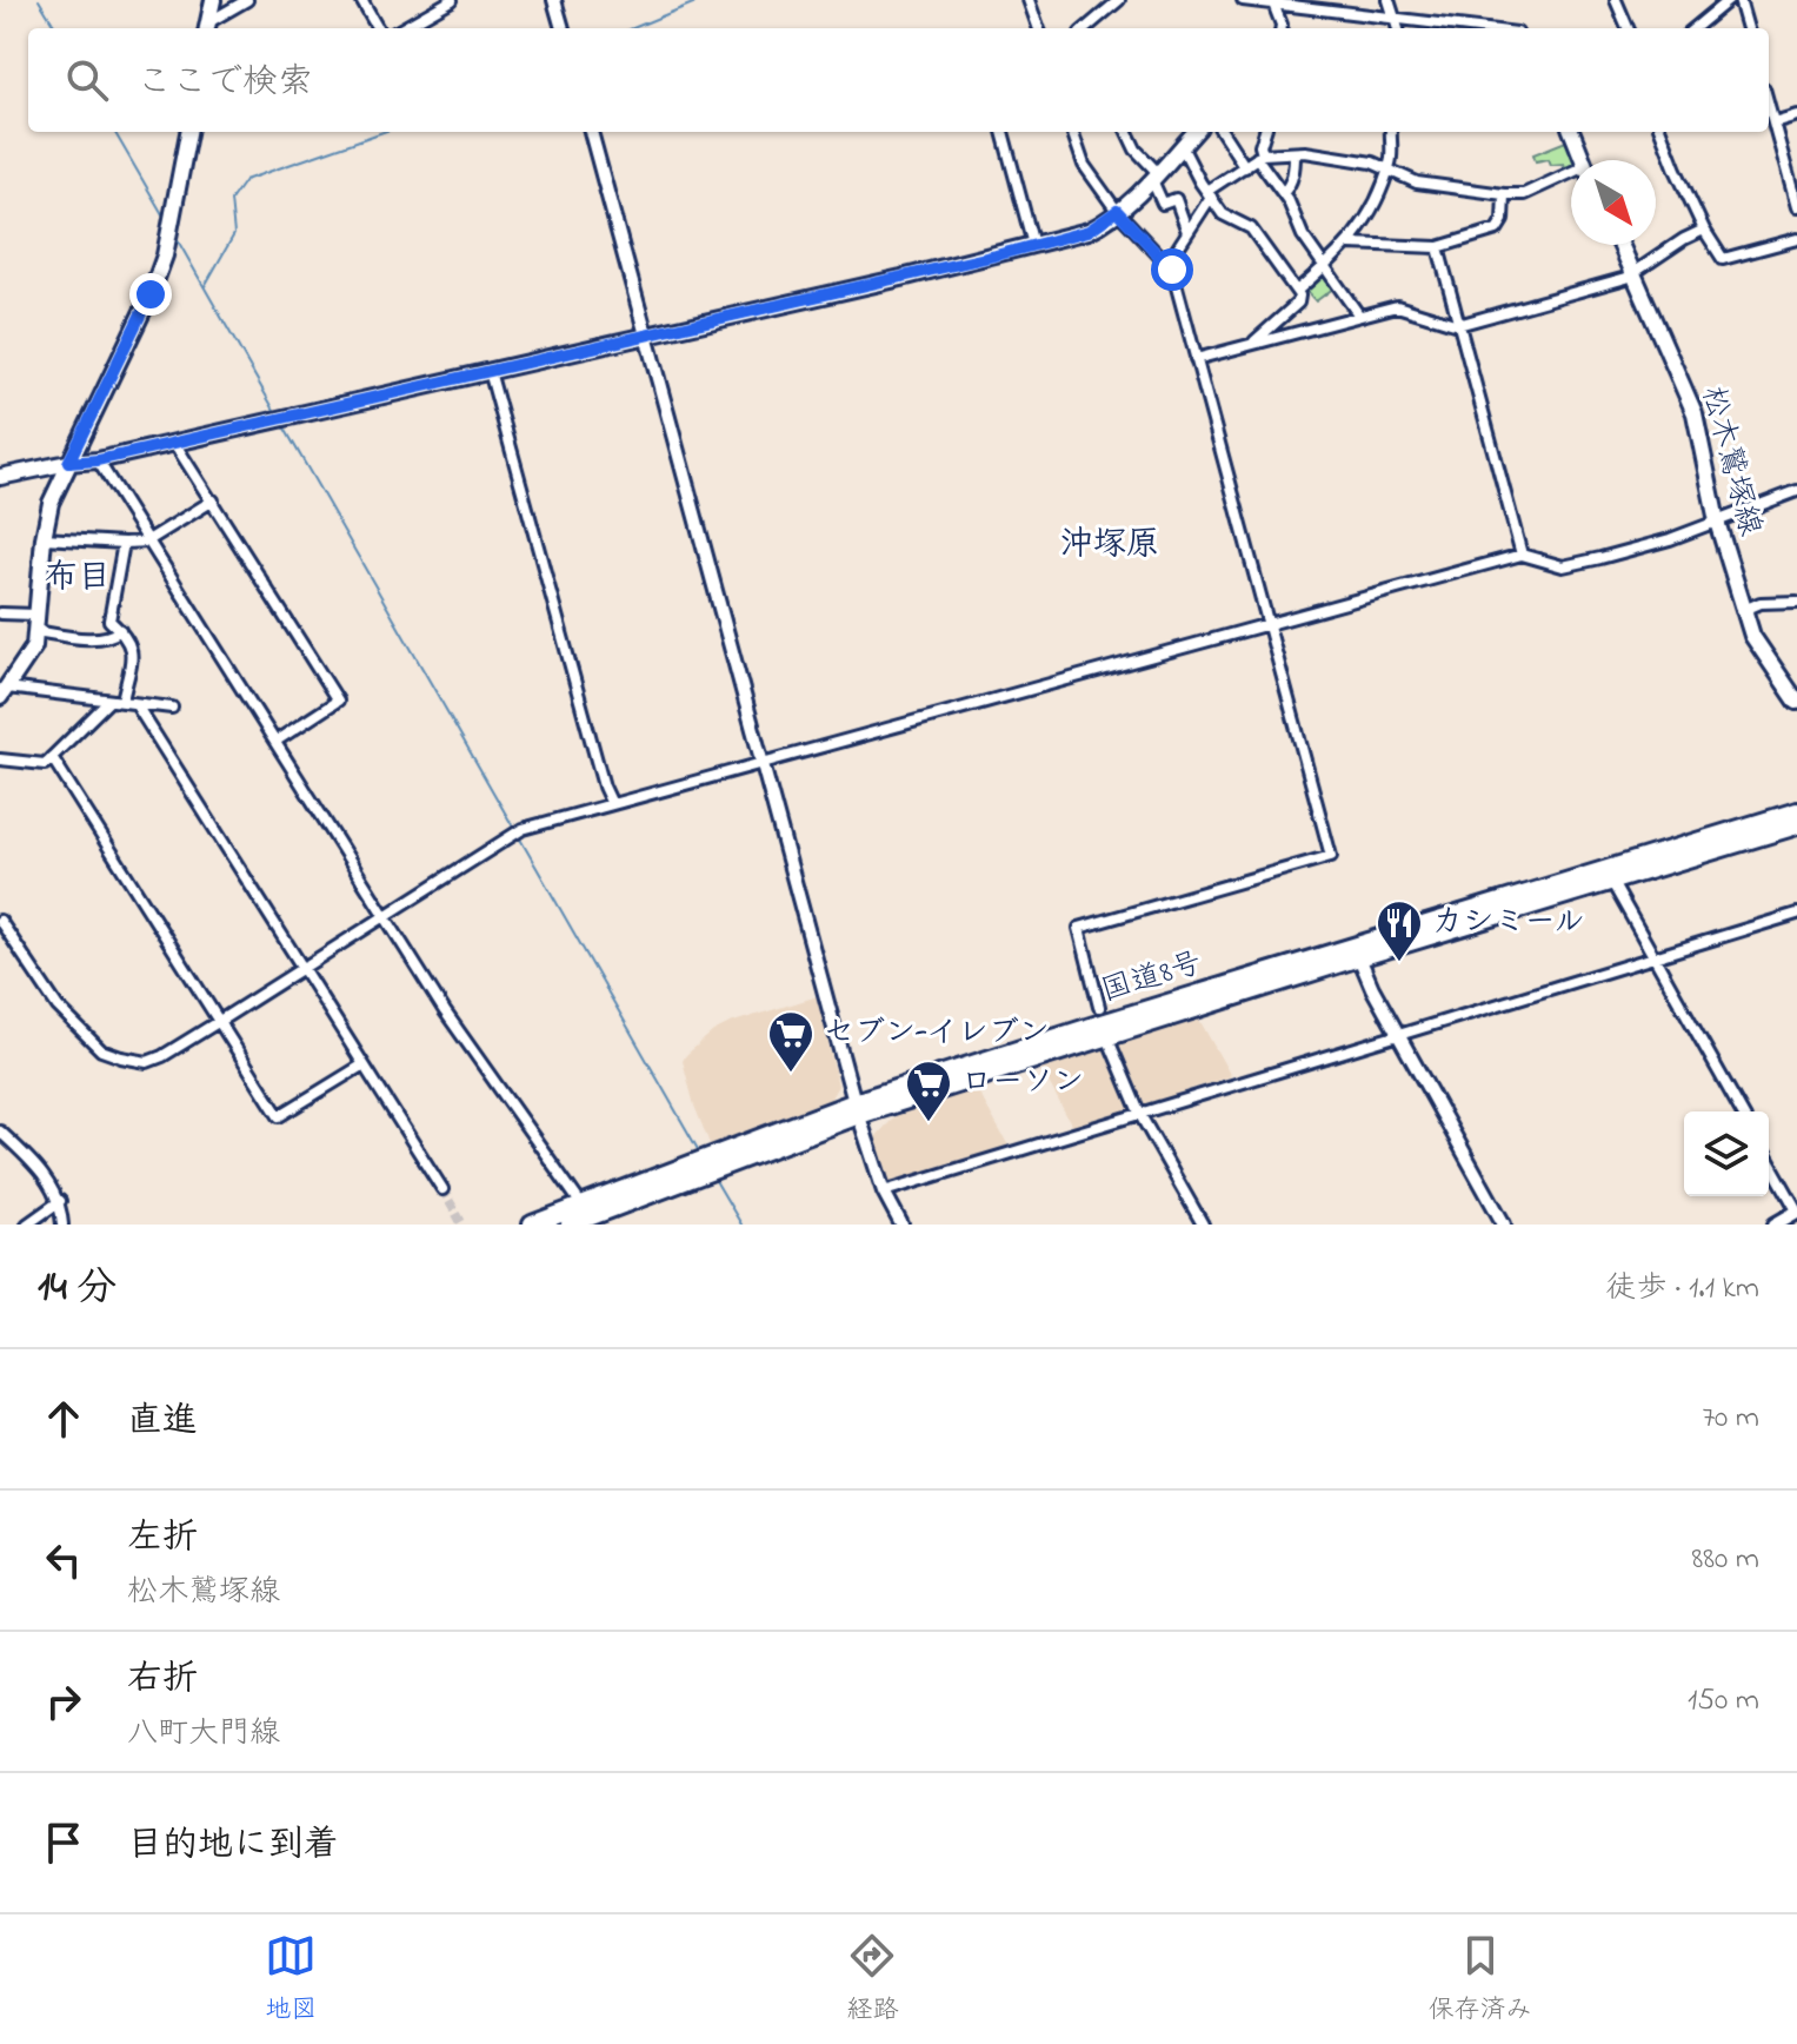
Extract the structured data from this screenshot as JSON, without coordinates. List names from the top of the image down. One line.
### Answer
{"streets":{"highway":["国道8号"],"main road":["松木鷲塚線"]},"districts":["沖塚原","布目"],"places":{"restaurant":["カシミール"],"supermarket":["セブン-イレブン","ローソン"]},"north":"bottom right","page":{"search":"ここで検索","heading":["14 分","徒歩 · 1.1 km"],"list":[["直進","70 m"],["左折","松木鷲塚線","880 m"],["右折","八町大門線","150 m"],"目的地に到着"],"nav":["地図","経路","保存済み"]}}
